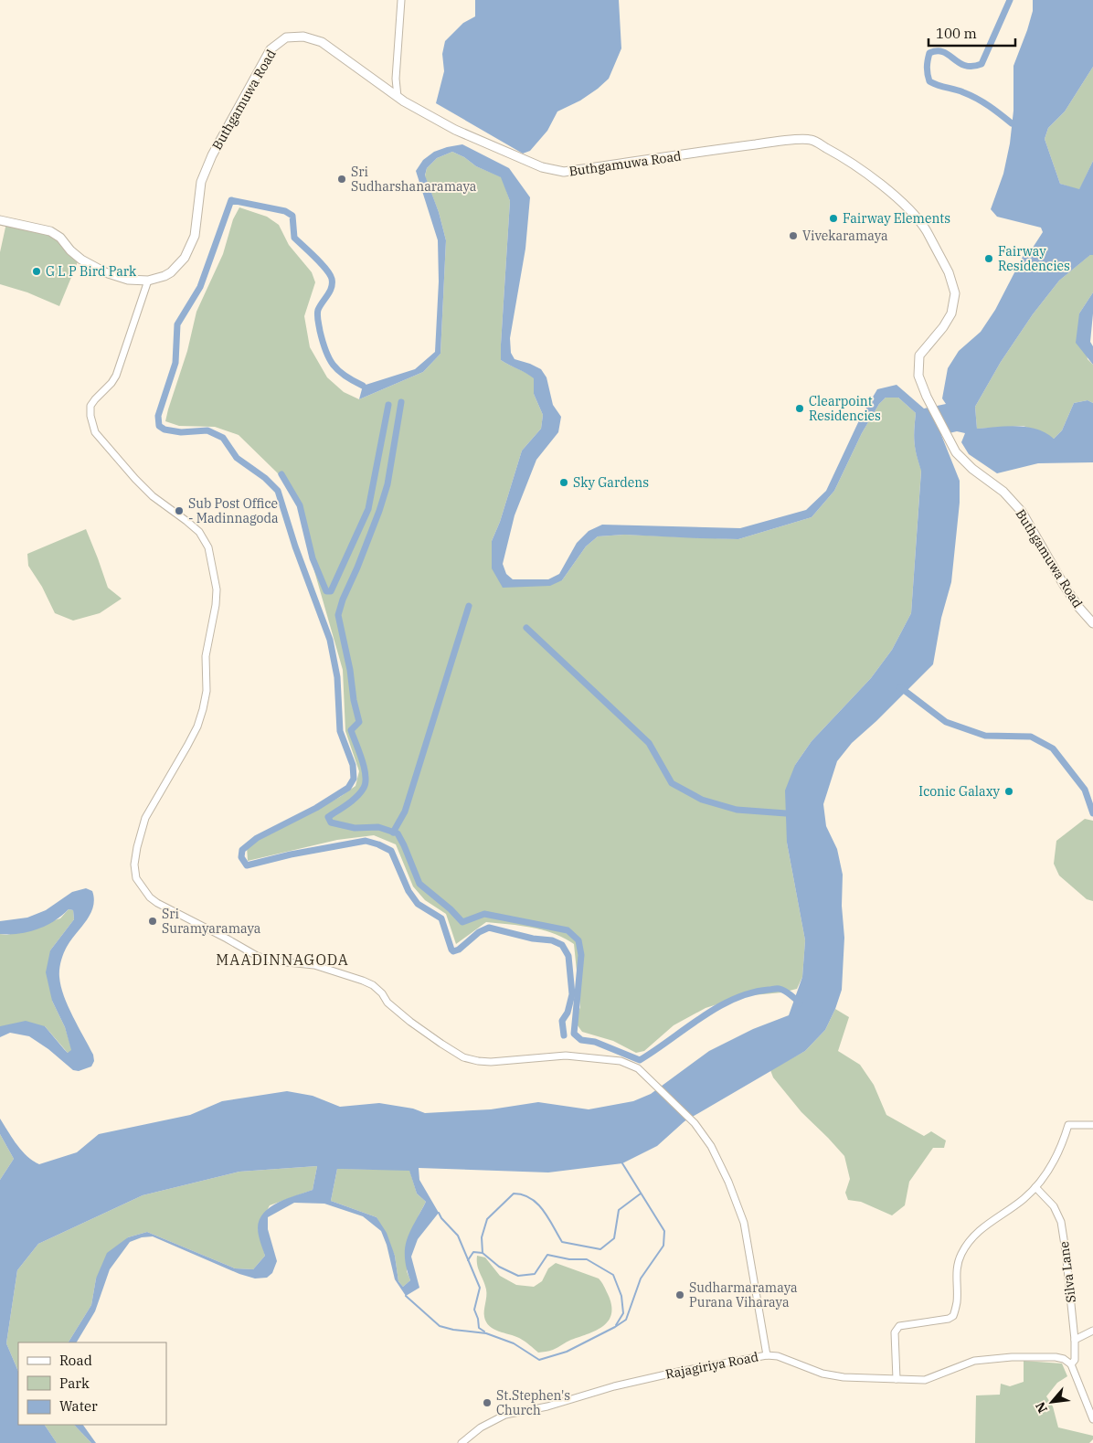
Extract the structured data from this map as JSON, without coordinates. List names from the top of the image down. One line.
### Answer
{"streets":{"main road":["Buthgamuwa Road"],"street":["Silva Lane","Rajagiriya Road"]},"crossings":[["Silva Lane","Rajagiriya Road"]],"districts":["MAADINNAGODA"],"places":["Sri Sudharshanaramaya","Fairway Elements","Vivekaramaya","Fairway Residencies","G L P Bird Park","Clearpoint Residencies","Sky Gardens","Sub Post Office - Madinnagoda","Iconic Galaxy","Sri Suramyaramaya","Sudharmaramaya Purana Viharaya","St.Stephen's Church"],"legend":["Road","Park","Water"],"scale_bar":"100 m","north":"bottom left"}
